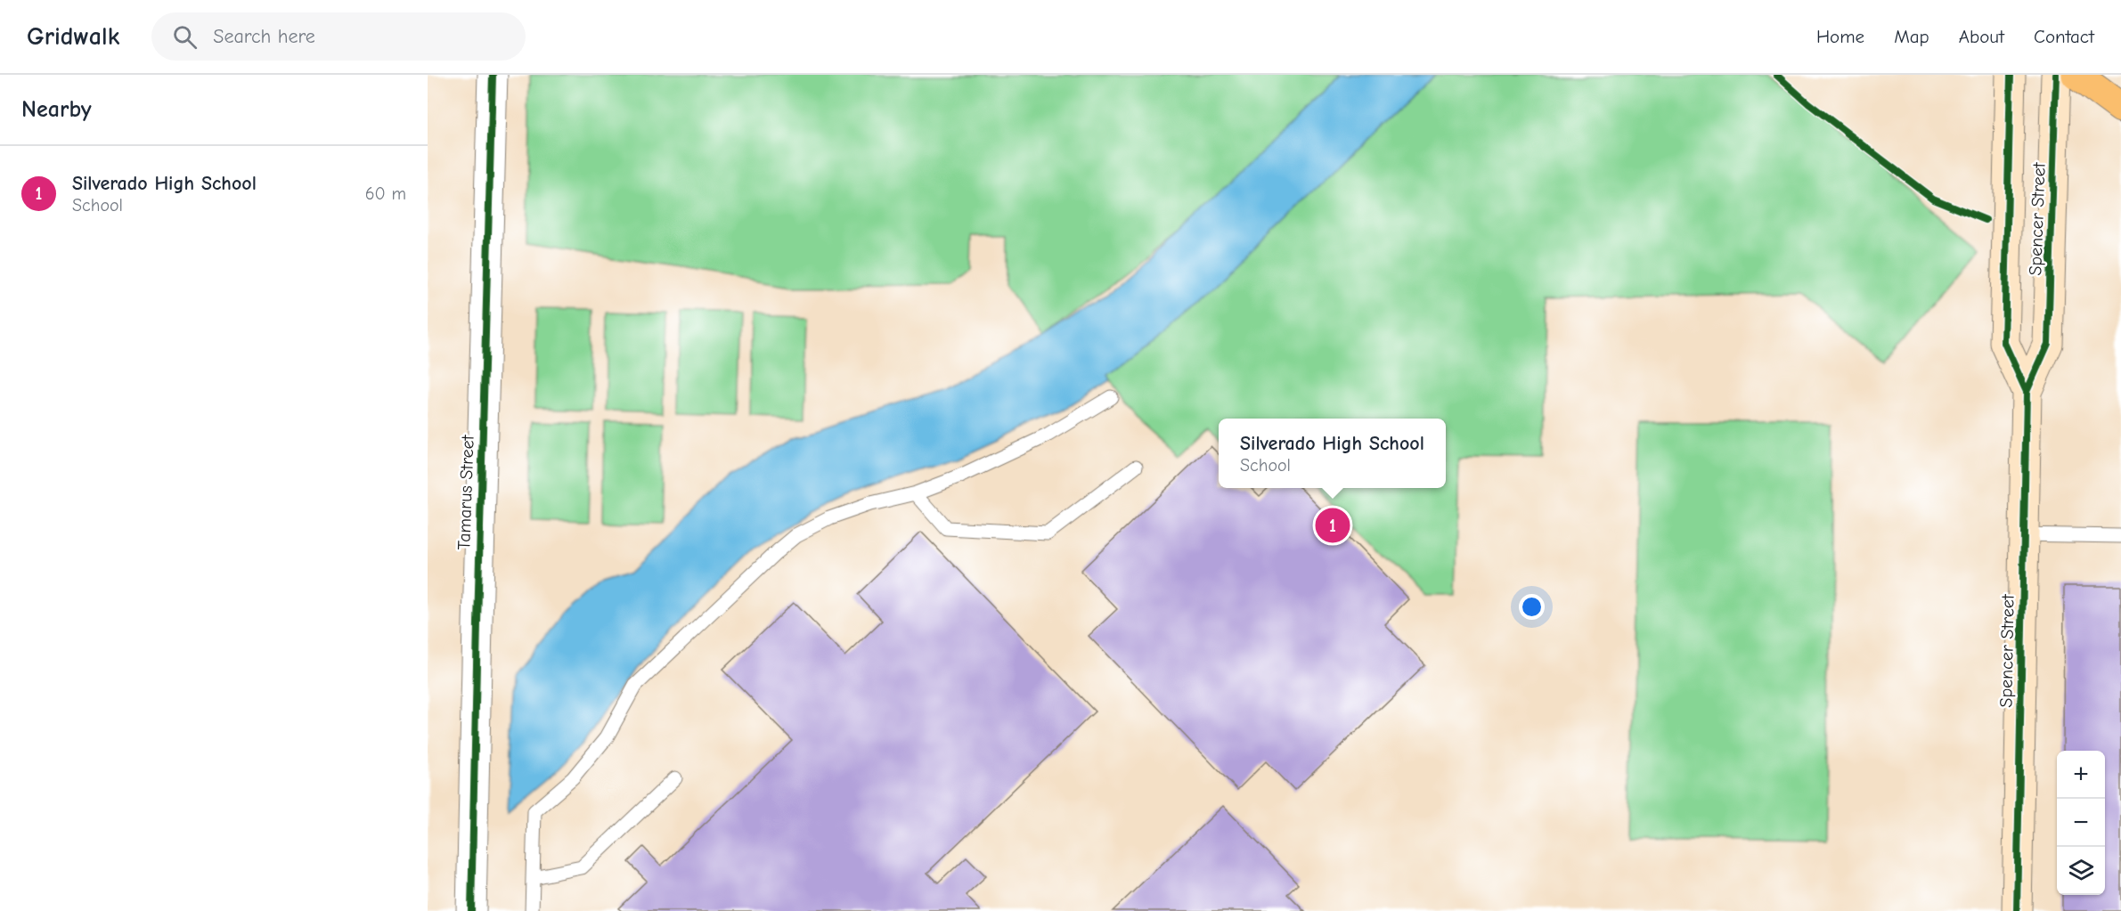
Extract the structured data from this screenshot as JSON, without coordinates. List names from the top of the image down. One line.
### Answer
{"streets":{"main road":["Spencer Street"],"street":["Tamarus Street"]},"page":{"header":"Gridwalk","search":"Search here","nav":["Home","Map","About","Contact"],"heading":"Nearby","list":[{"mark":"1","name":"Silverado High School","note":"School","value":"60 m"}],"popup":["Silverado High School","School"],"pins":"1","map_buttons":["+","−"]}}
